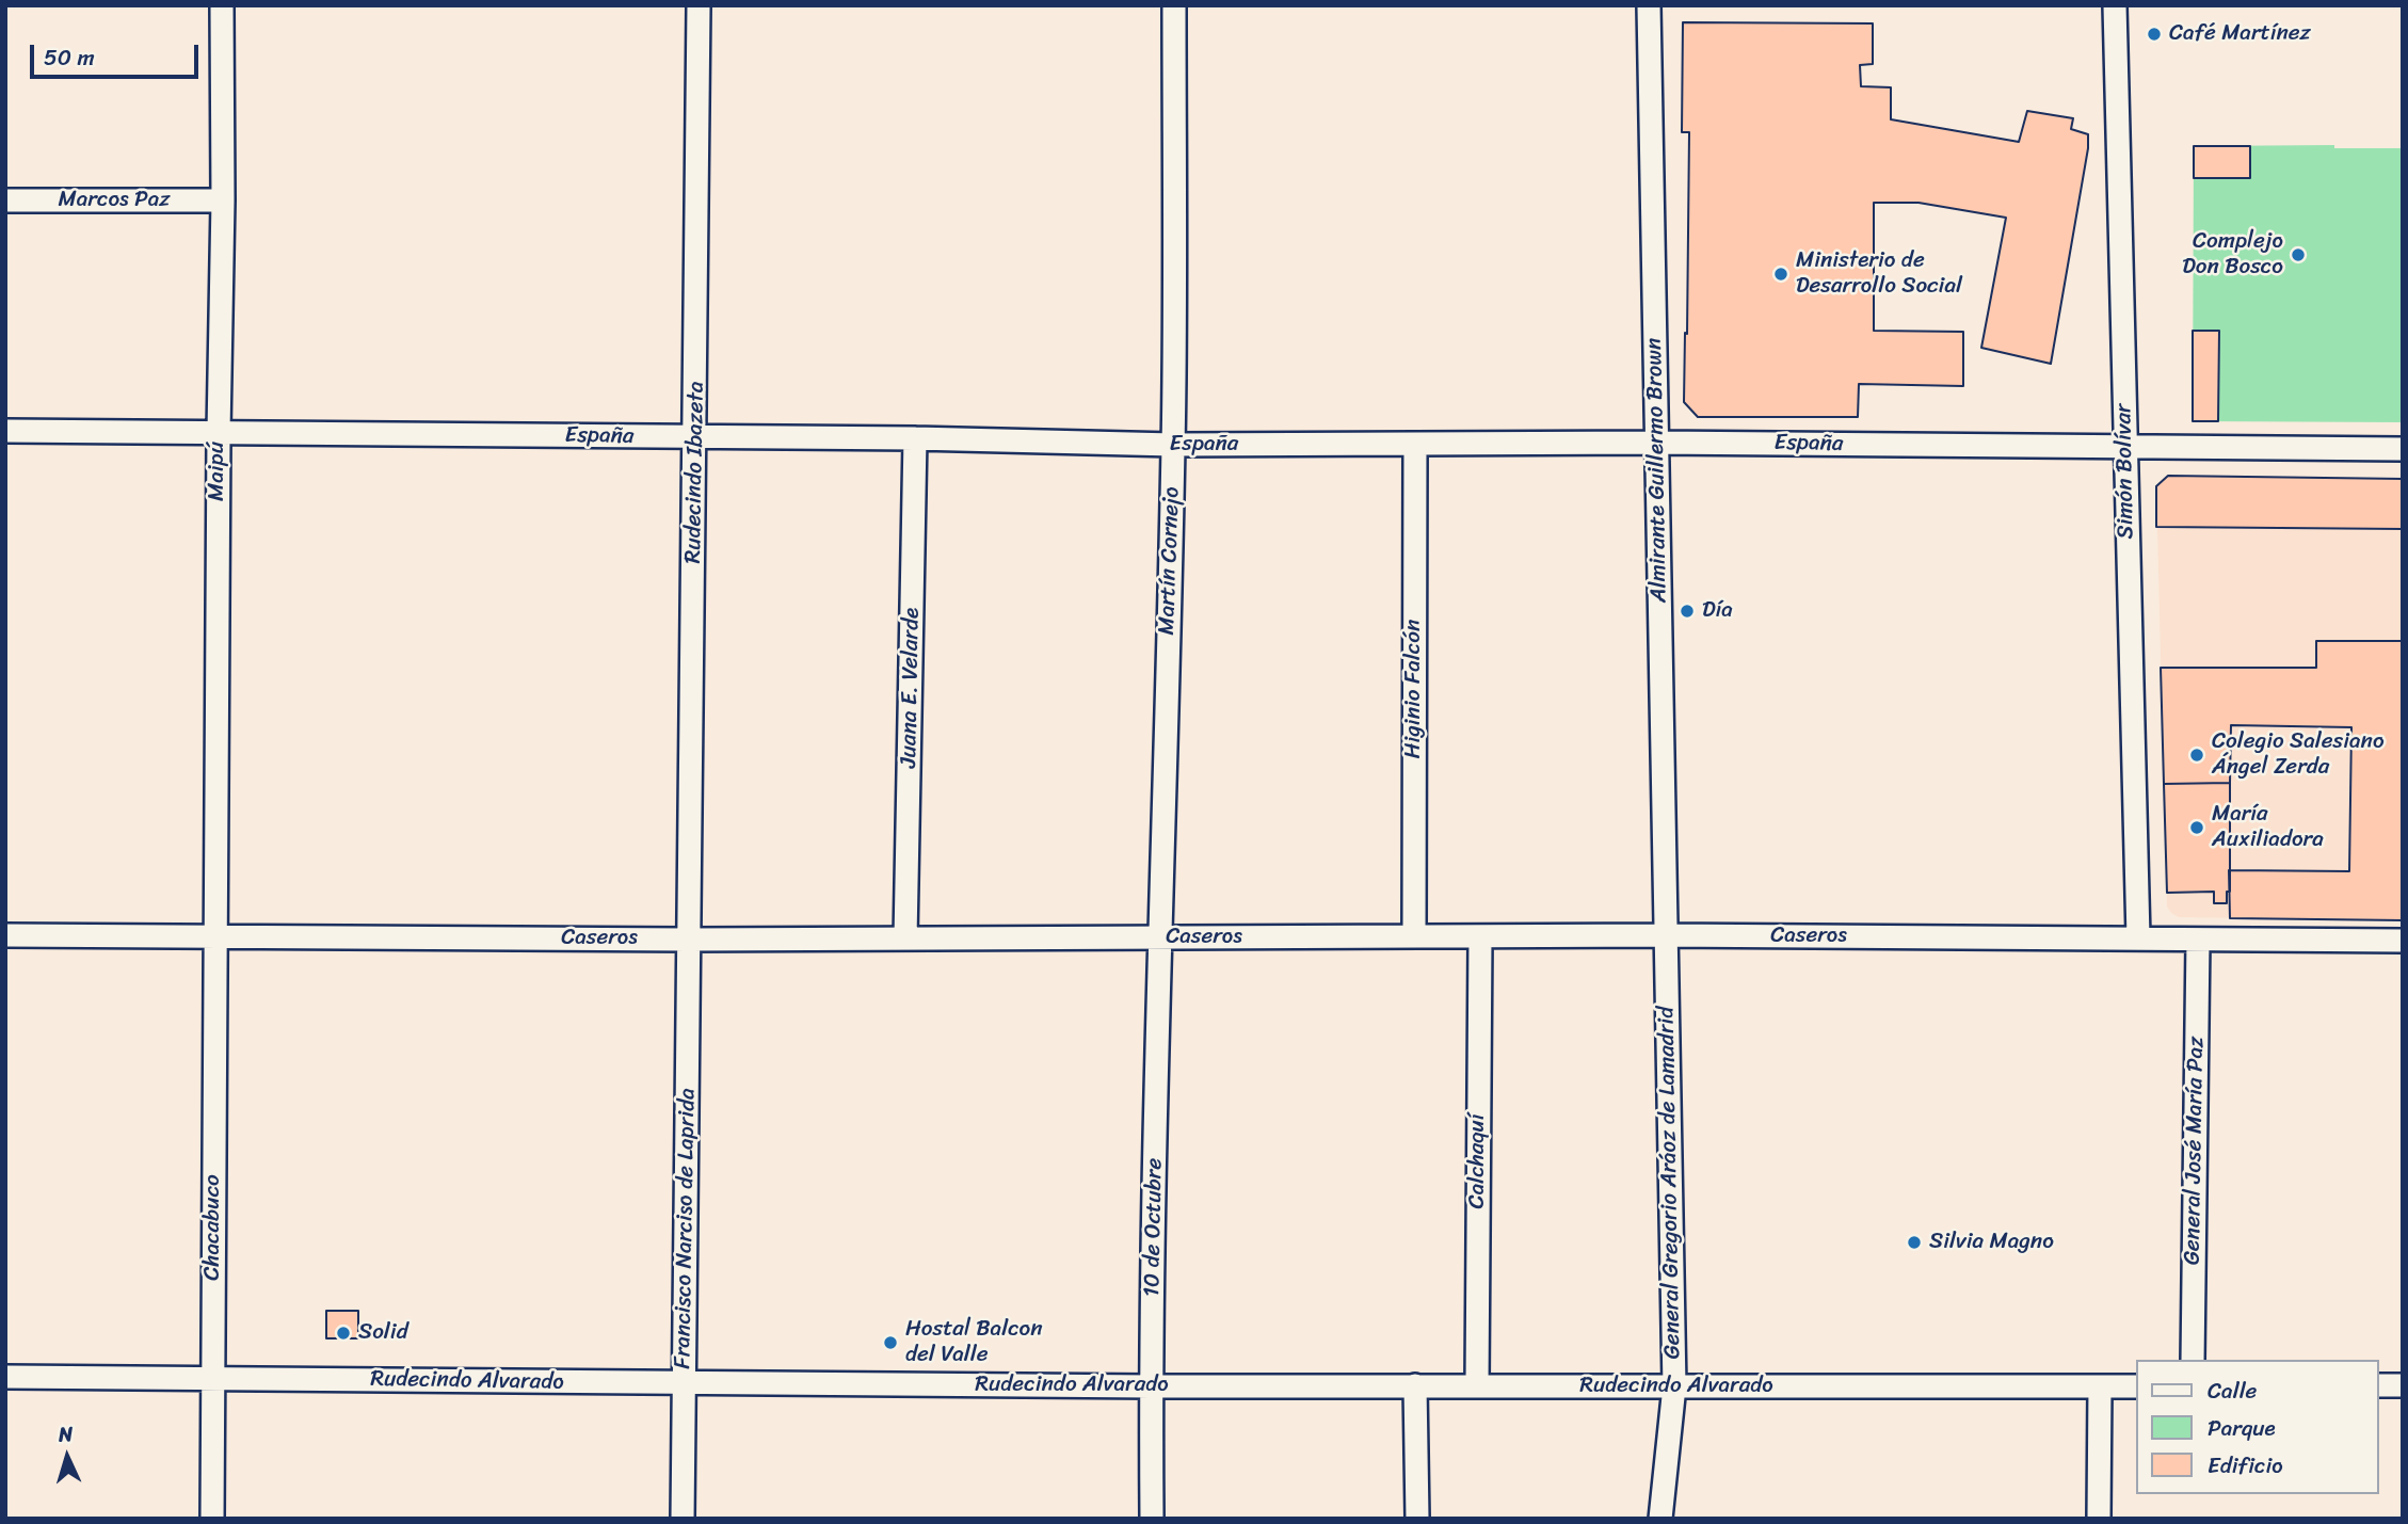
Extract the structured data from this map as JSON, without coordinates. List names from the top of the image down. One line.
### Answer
{"streets":{"street":["Marcos Paz","España","Almirante Guillermo Brown","Maipú","Simón Bolívar","Rudecindo Ibazeta","Martín Cornejo","Juana E. Velarde","Higinio Falcón","Caseros","General José María Paz","Calchaquí","General Gregorio Aráoz de Lamadrid","Chacabuco","10 de Octubre","Francisco Narciso de Laprida","Rudecindo Alvarado"]},"crossings":[["Marcos Paz","Maipú"],["España","Almirante Guillermo Brown"],["España","Maipú"],["España","Simón Bolívar"],["España","Rudecindo Ibazeta"],["España","Martín Cornejo"],["España","Juana E. Velarde"],["España","Higinio Falcón"],["Almirante Guillermo Brown","Caseros"],["Almirante Guillermo Brown","General Gregorio Aráoz de Lamadrid"],["Maipú","Caseros"],["Maipú","Chacabuco"],["Simón Bolívar","Caseros"],["Rudecindo Ibazeta","Caseros"],["Rudecindo Ibazeta","Francisco Narciso de Laprida"],["Martín Cornejo","Caseros"],["Martín Cornejo","10 de Octubre"],["Juana E. Velarde","Caseros"],["Higinio Falcón","Caseros"],["Caseros","General José María Paz"],["Caseros","Calchaquí"],["Caseros","General Gregorio Aráoz de Lamadrid"],["Caseros","Chacabuco"],["Caseros","10 de Octubre"],["Caseros","Francisco Narciso de Laprida"],["Calchaquí","Rudecindo Alvarado"],["General Gregorio Aráoz de Lamadrid","Rudecindo Alvarado"],["Chacabuco","Rudecindo Alvarado"],["10 de Octubre","Rudecindo Alvarado"],["Francisco Narciso de Laprida","Rudecindo Alvarado"]],"places":["Café Martínez","Complejo Don Bosco","Ministerio de Desarrollo Social","Día","Colegio Salesiano Ángel Zerda","María Auxiliadora","Silvia Magno","Solid","Hostal Balcon del Valle"],"legend":["Calle","Parque","Edificio"],"scale_bar":"50 m","north":"top"}
